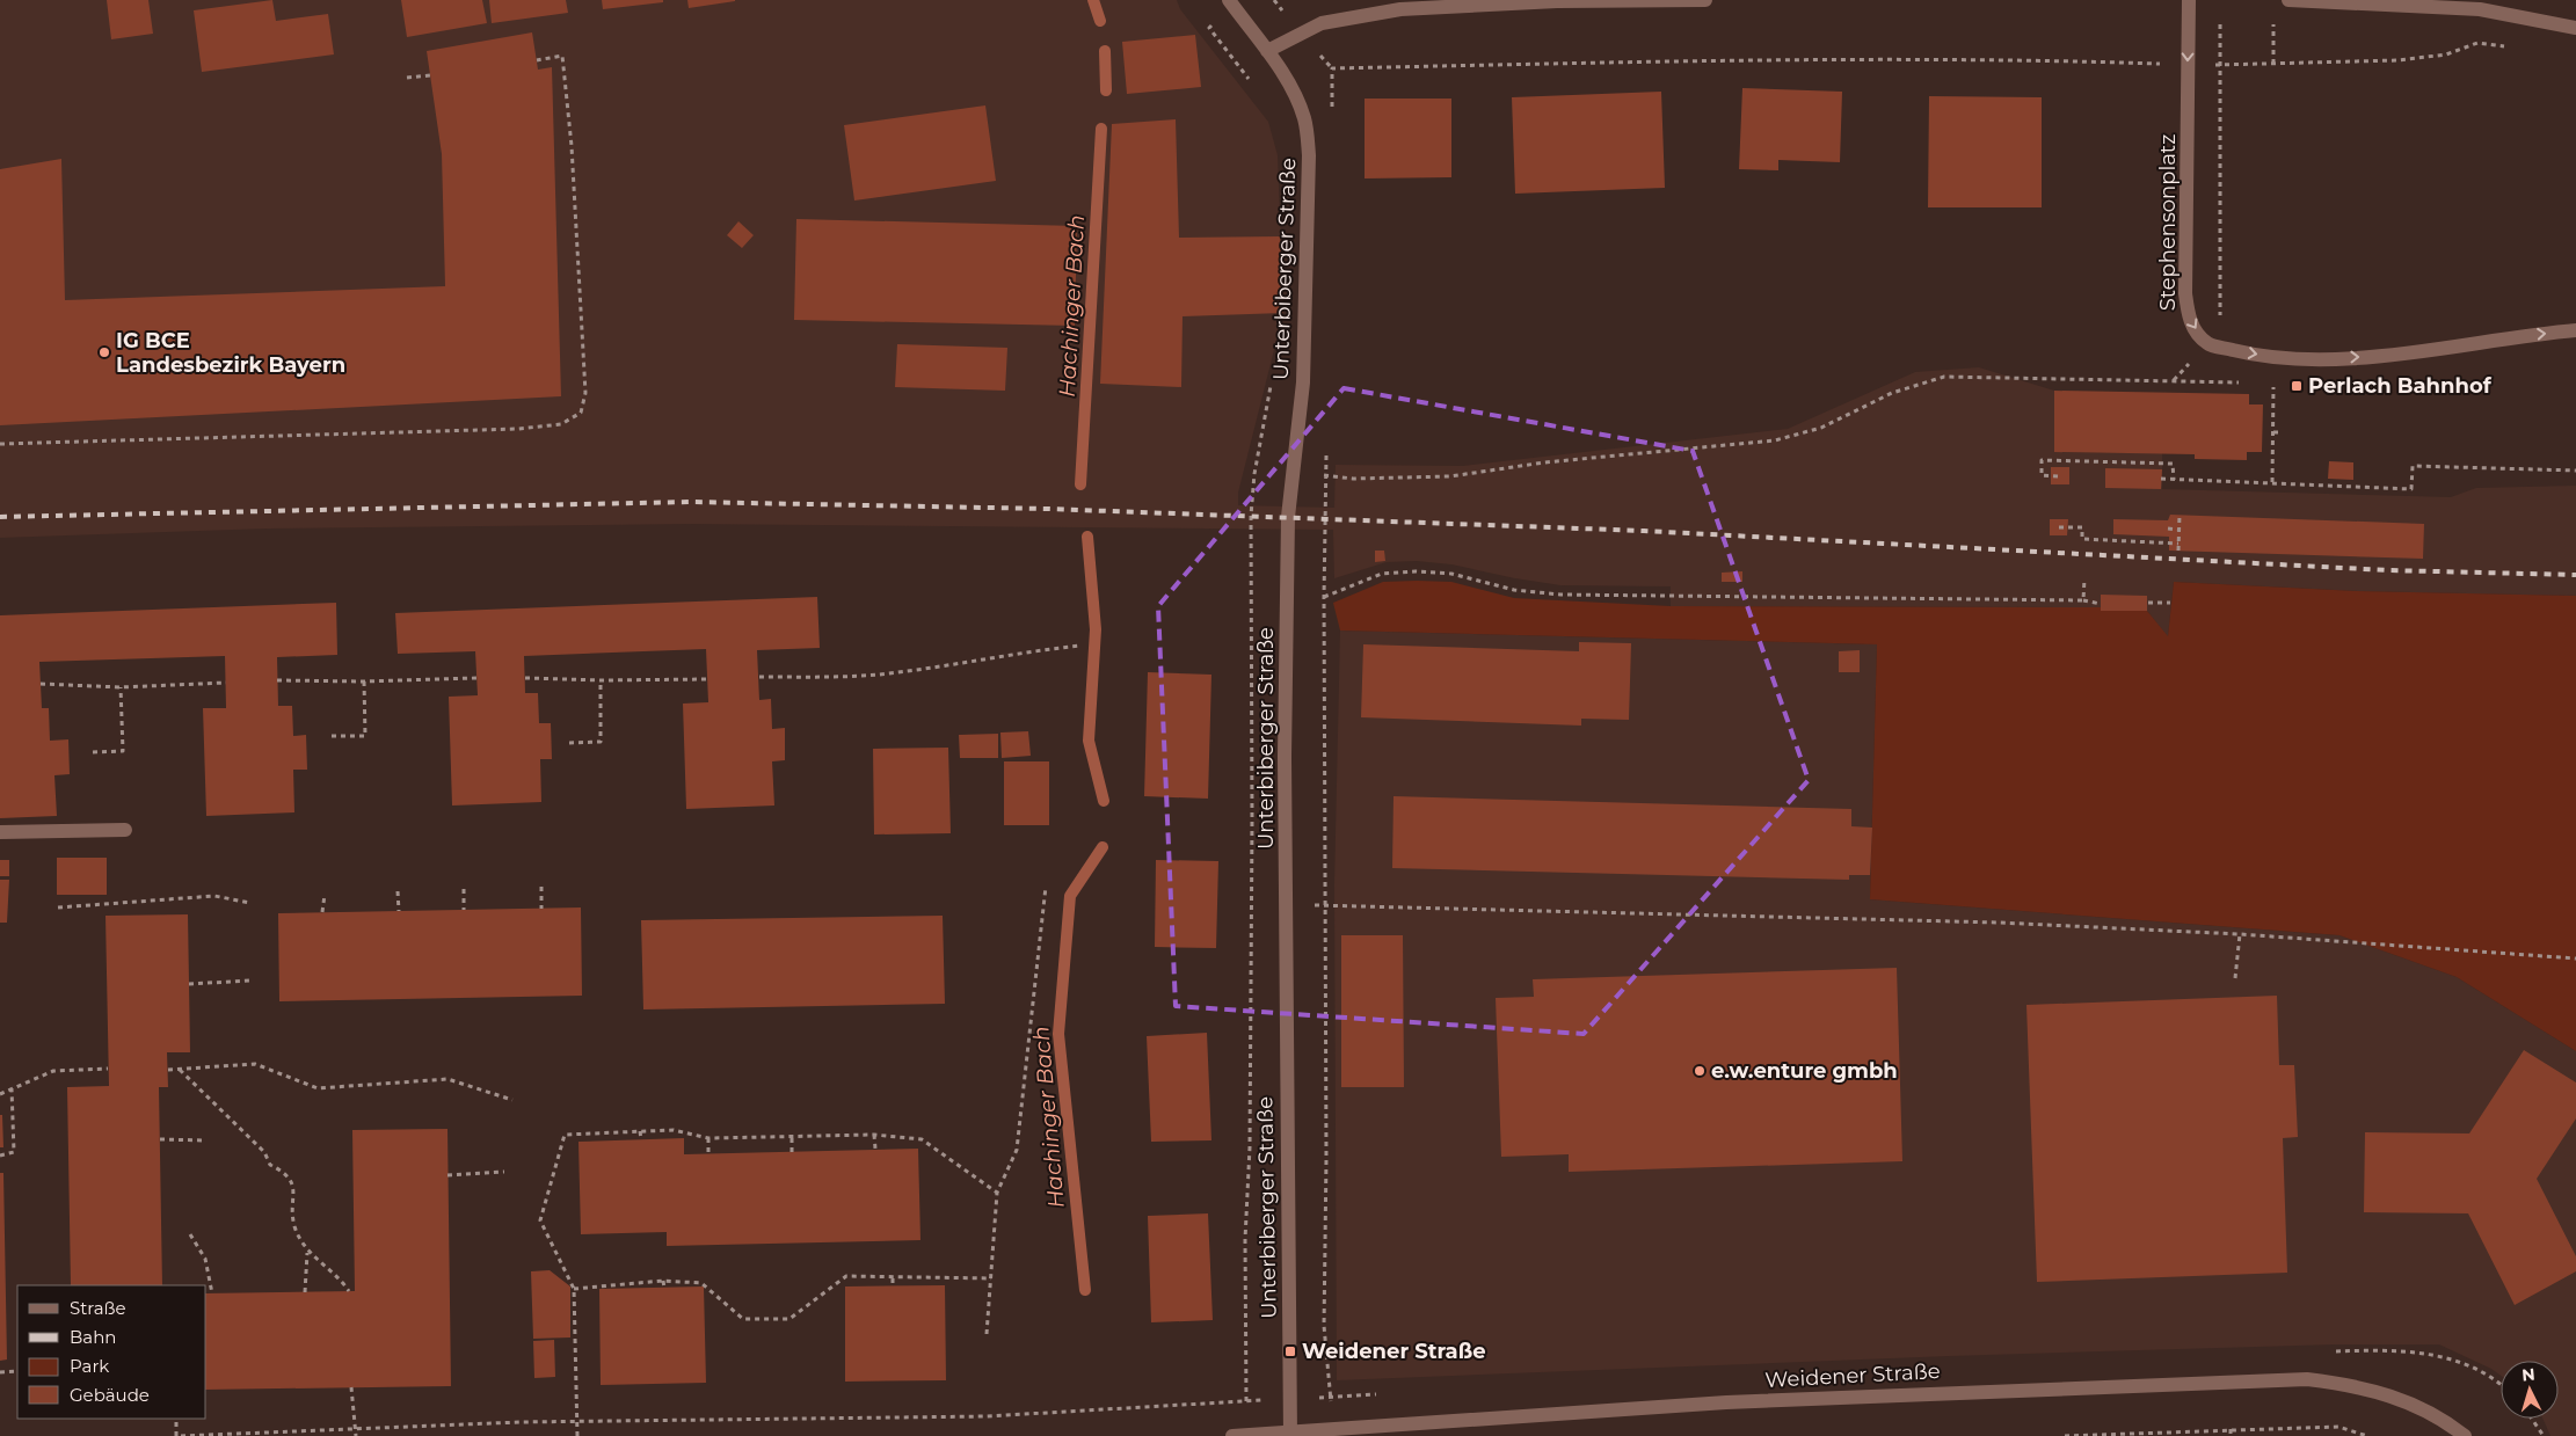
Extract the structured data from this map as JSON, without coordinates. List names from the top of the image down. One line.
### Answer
{"streets":{"street":["Stephensonplatz","Unterbiberger Straße","Weidener Straße"]},"crossings":[["Unterbiberger Straße","Weidener Straße"]],"one_way":["Stephensonplatz"],"water":["Hachinger Bach"],"places":{"other":["IG BCE Landesbezirk Bayern","e.w.enture gmbh"],"transit":["Perlach Bahnhof","Weidener Straße"]},"legend":["Straße","Bahn","Park","Gebäude"],"north":"top"}
